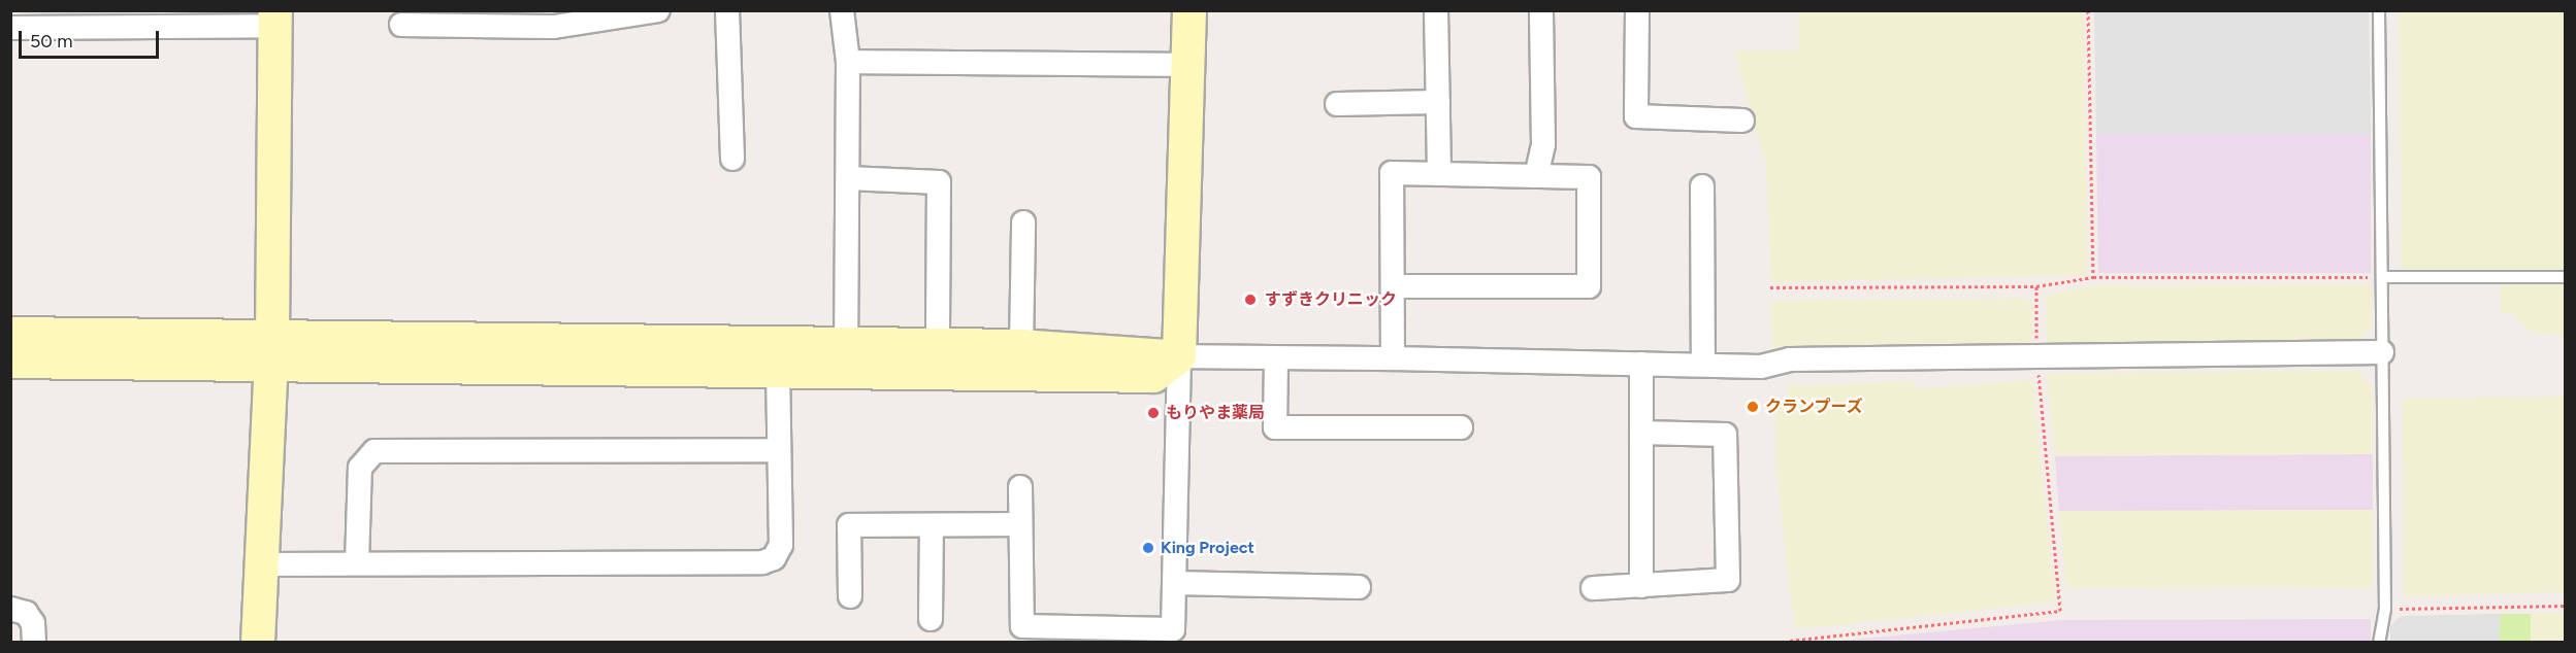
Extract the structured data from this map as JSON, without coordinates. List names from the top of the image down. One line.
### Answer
{"places":["すずきクリニック","クランプーズ","もりやま薬局","King Project"],"scale_bar":"50 m"}
